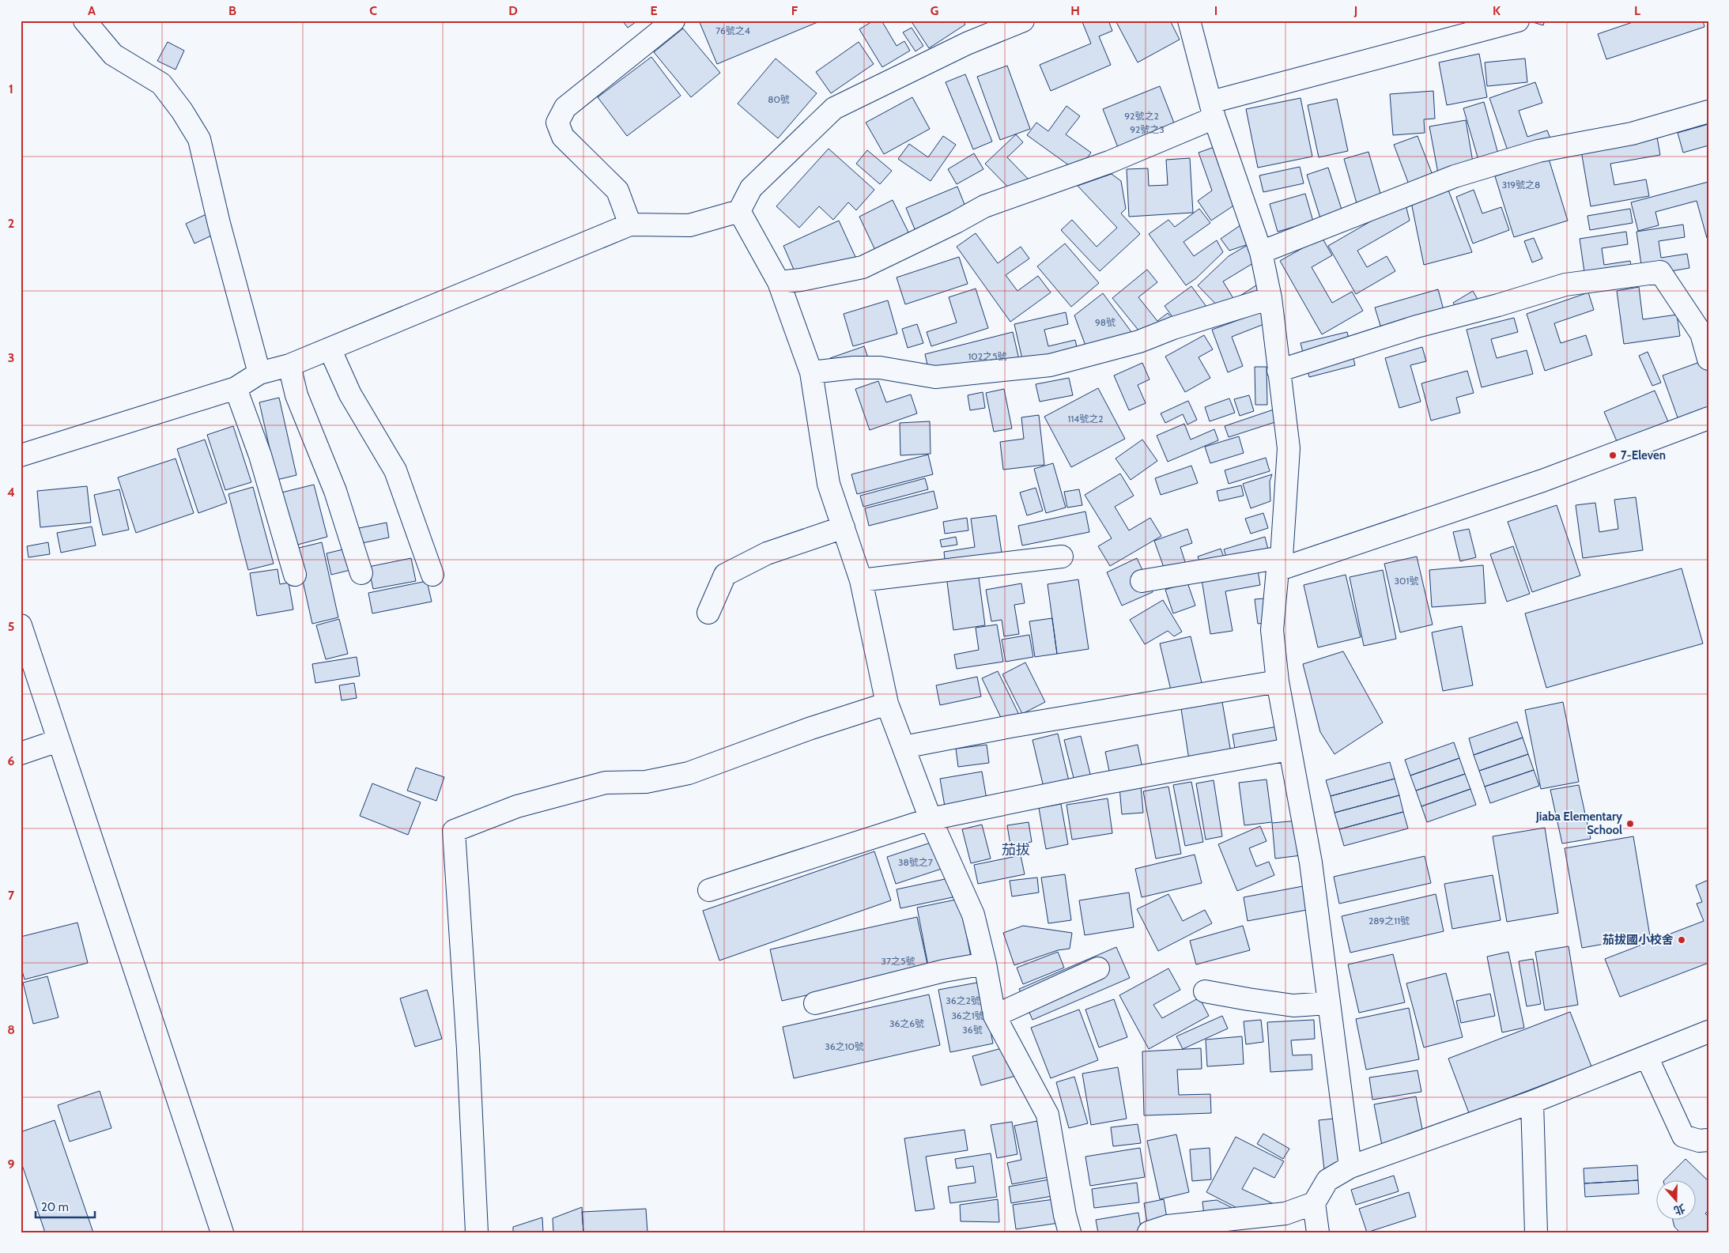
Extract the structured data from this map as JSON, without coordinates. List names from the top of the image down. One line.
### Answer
{"districts":["茄拔"],"places":["7-Eleven","Jiaba Elementary School","茄拔國小校舍"],"house_numbers":["76號之4","80號","92號之2","92號之3","319號之8","98號","102之5號","114號之2","301號","38號之7","289之11號","37之5號","36之2號","36之1號","36之6號","36號","36之10號"],"scale_bar":"20 m","north":"bottom","grid":{"columns":["A","B","C","D","E","F","G","H","I","J","K","L"],"rows":["1","2","3","4","5","6","7","8","9"]}}
